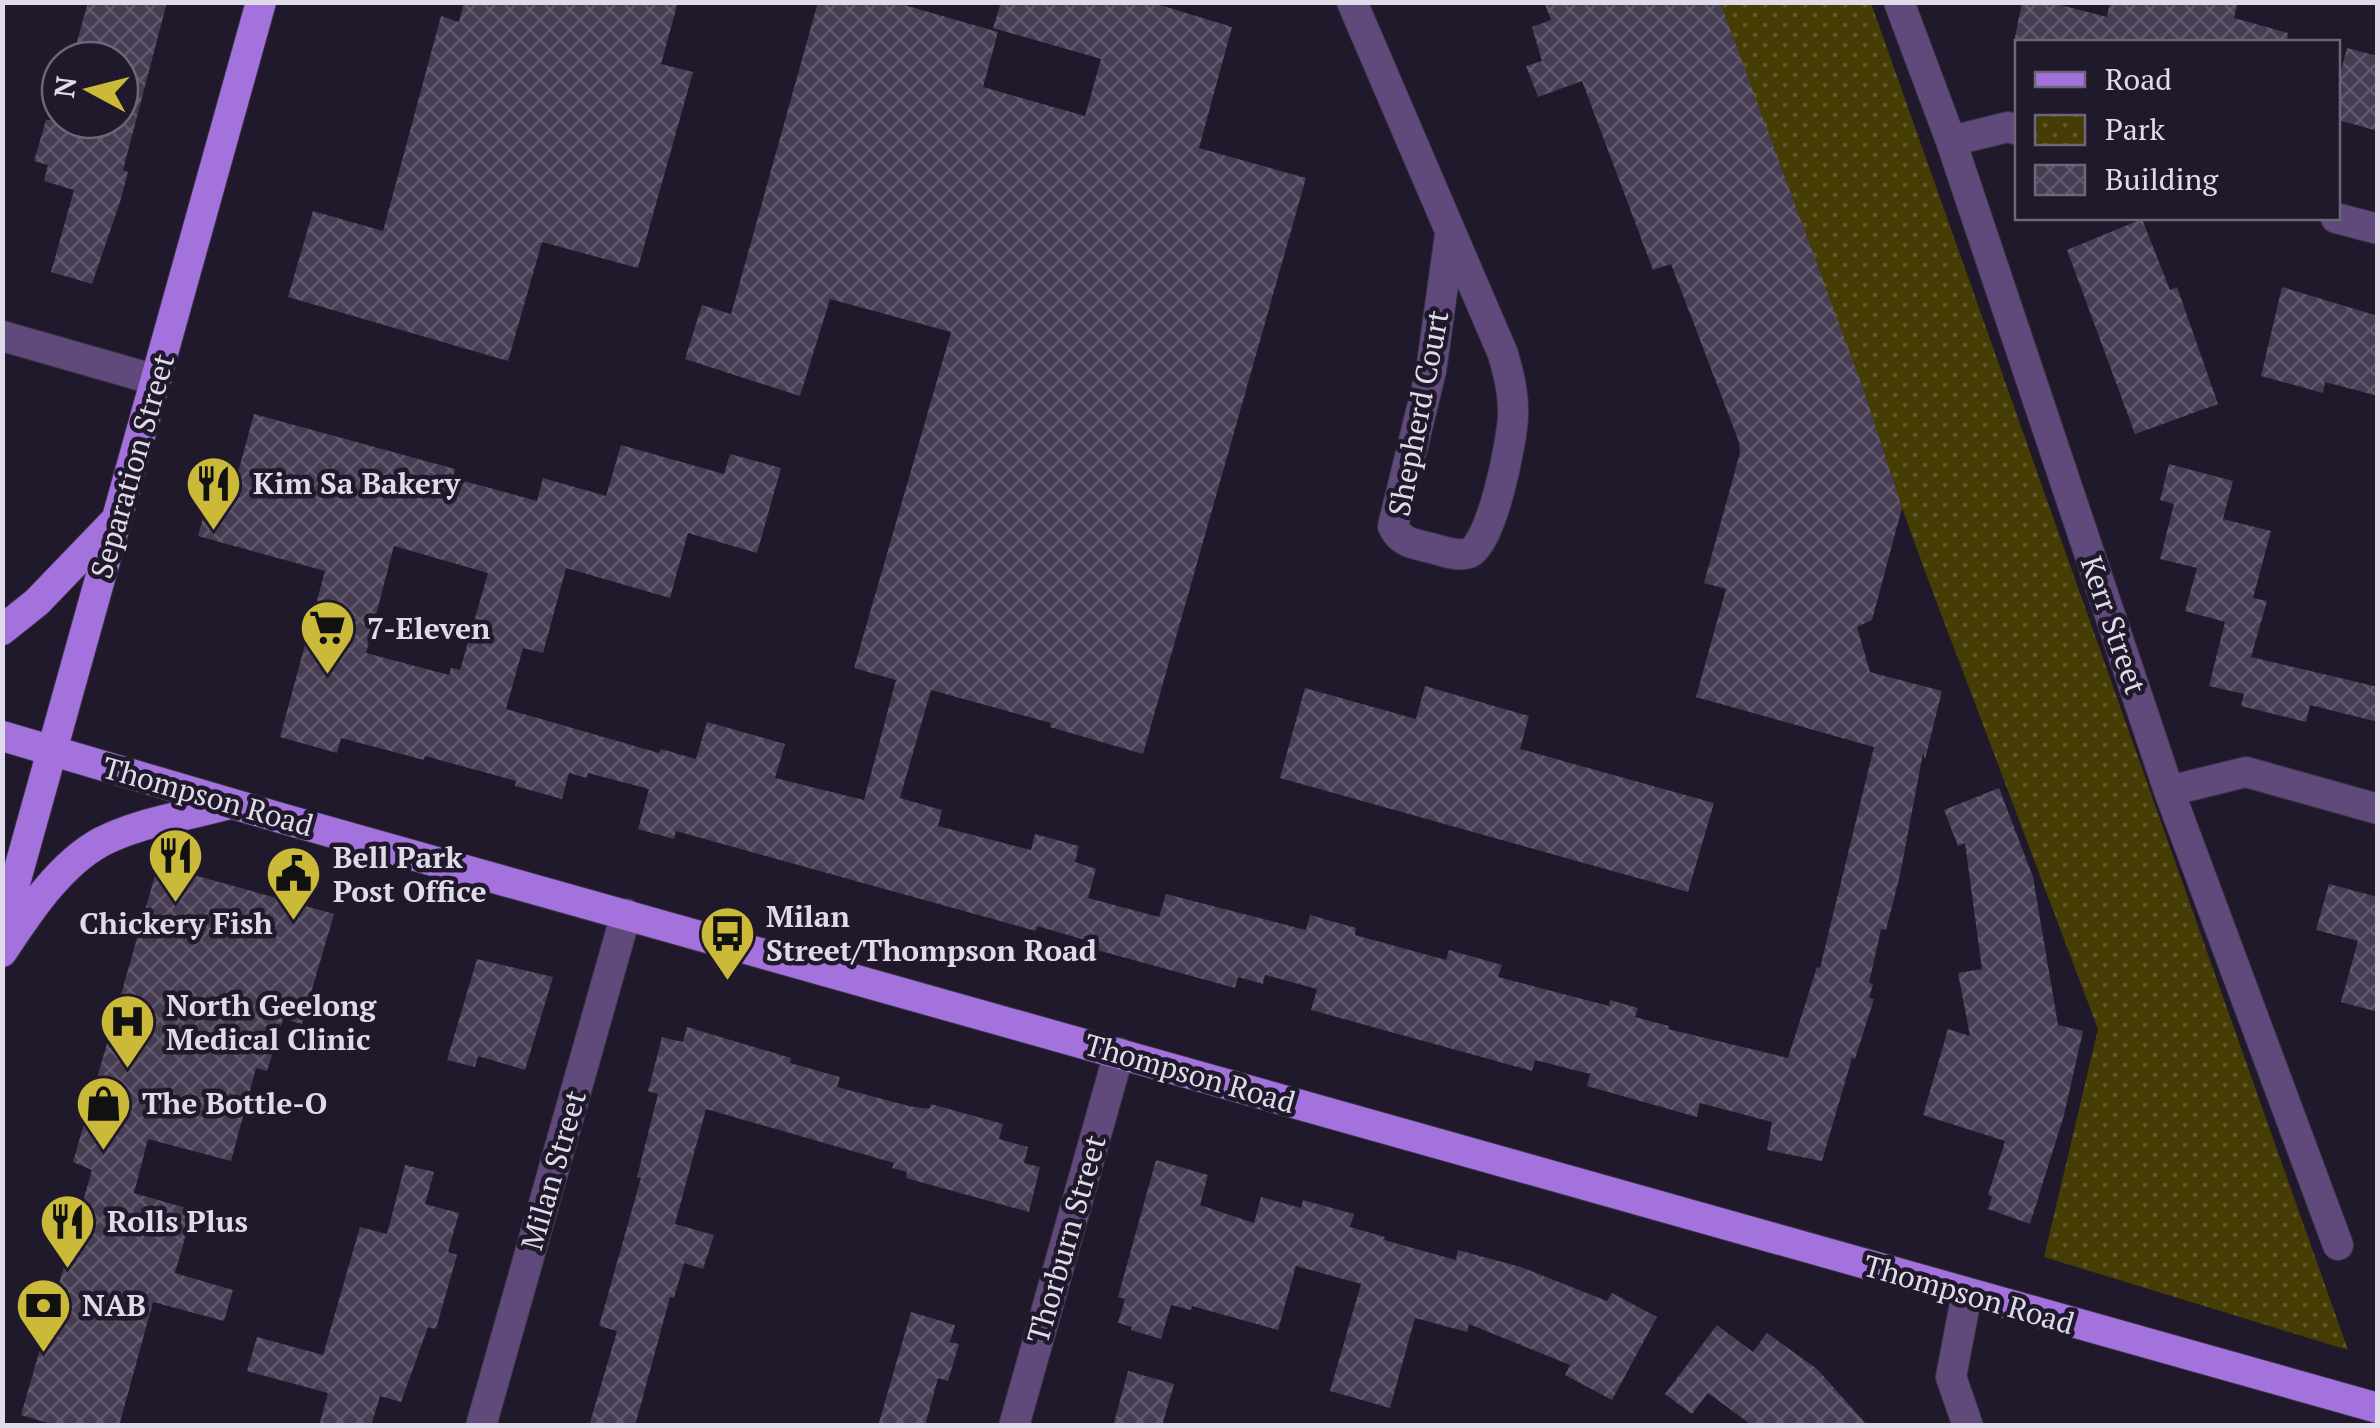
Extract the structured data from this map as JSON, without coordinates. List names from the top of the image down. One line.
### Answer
{"streets":{"main road":["Separation Street","Thompson Road"],"street":["Shepherd Court","Kerr Street","Milan Street","Thorburn Street"]},"crossings":[["Separation Street","Thompson Road"],["Thompson Road","Milan Street"],["Thompson Road","Thorburn Street"]],"places":{"restaurant":["Kim Sa Bakery","Chickery Fish","Rolls Plus"],"supermarket":["7-Eleven"],"public building":["Bell Park Post Office"],"bus stop":["Milan Street/Thompson Road"],"hospital":["North Geelong Medical Clinic"],"shop":["The Bottle-O"],"bank":["NAB"]},"legend":["Road","Park","Building"],"north":"left"}
